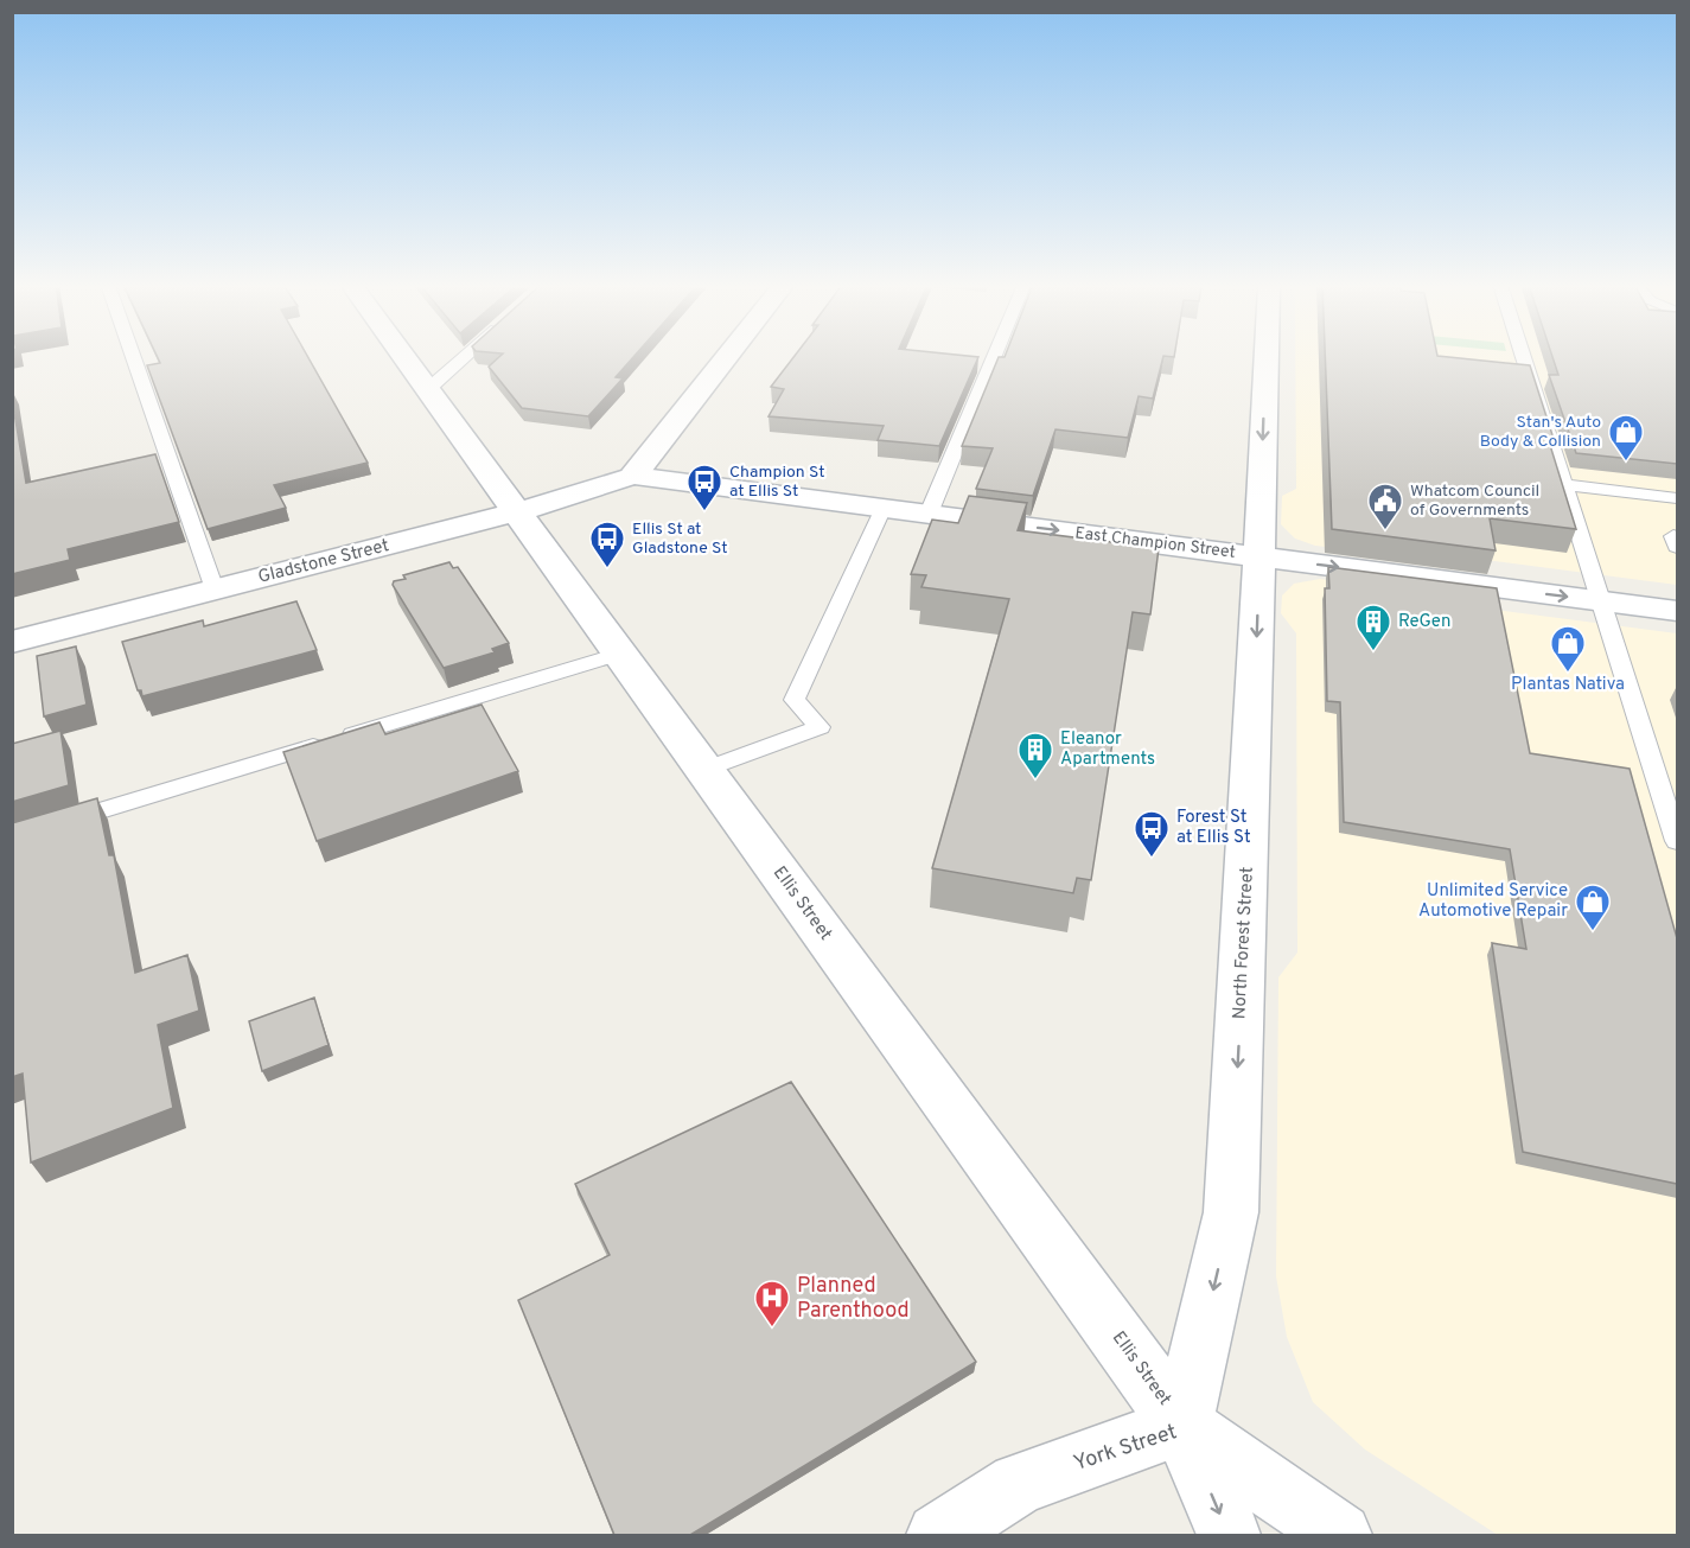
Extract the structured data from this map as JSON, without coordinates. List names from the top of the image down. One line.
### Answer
{"streets":{"street":["East Champion Street","Gladstone Street","Ellis Street","North Forest Street","York Street"]},"crossings":[["East Champion Street","Gladstone Street"],["East Champion Street","North Forest Street"],["Gladstone Street","Ellis Street"],["Ellis Street","North Forest Street"],["Ellis Street","York Street"],["North Forest Street","York Street"]],"one_way":["East Champion Street","North Forest Street"],"places":{"shop":["Stan's Auto Body & Collision","Plantas Nativa","Unlimited Service Automotive Repair"],"bus stop":["Champion St at Ellis St","Ellis St at Gladstone St","Forest St at Ellis St"],"public building":["Whatcom Council of Governments"],"building":["ReGen","Eleanor Apartments"],"hospital":["Planned Parenthood"]}}
